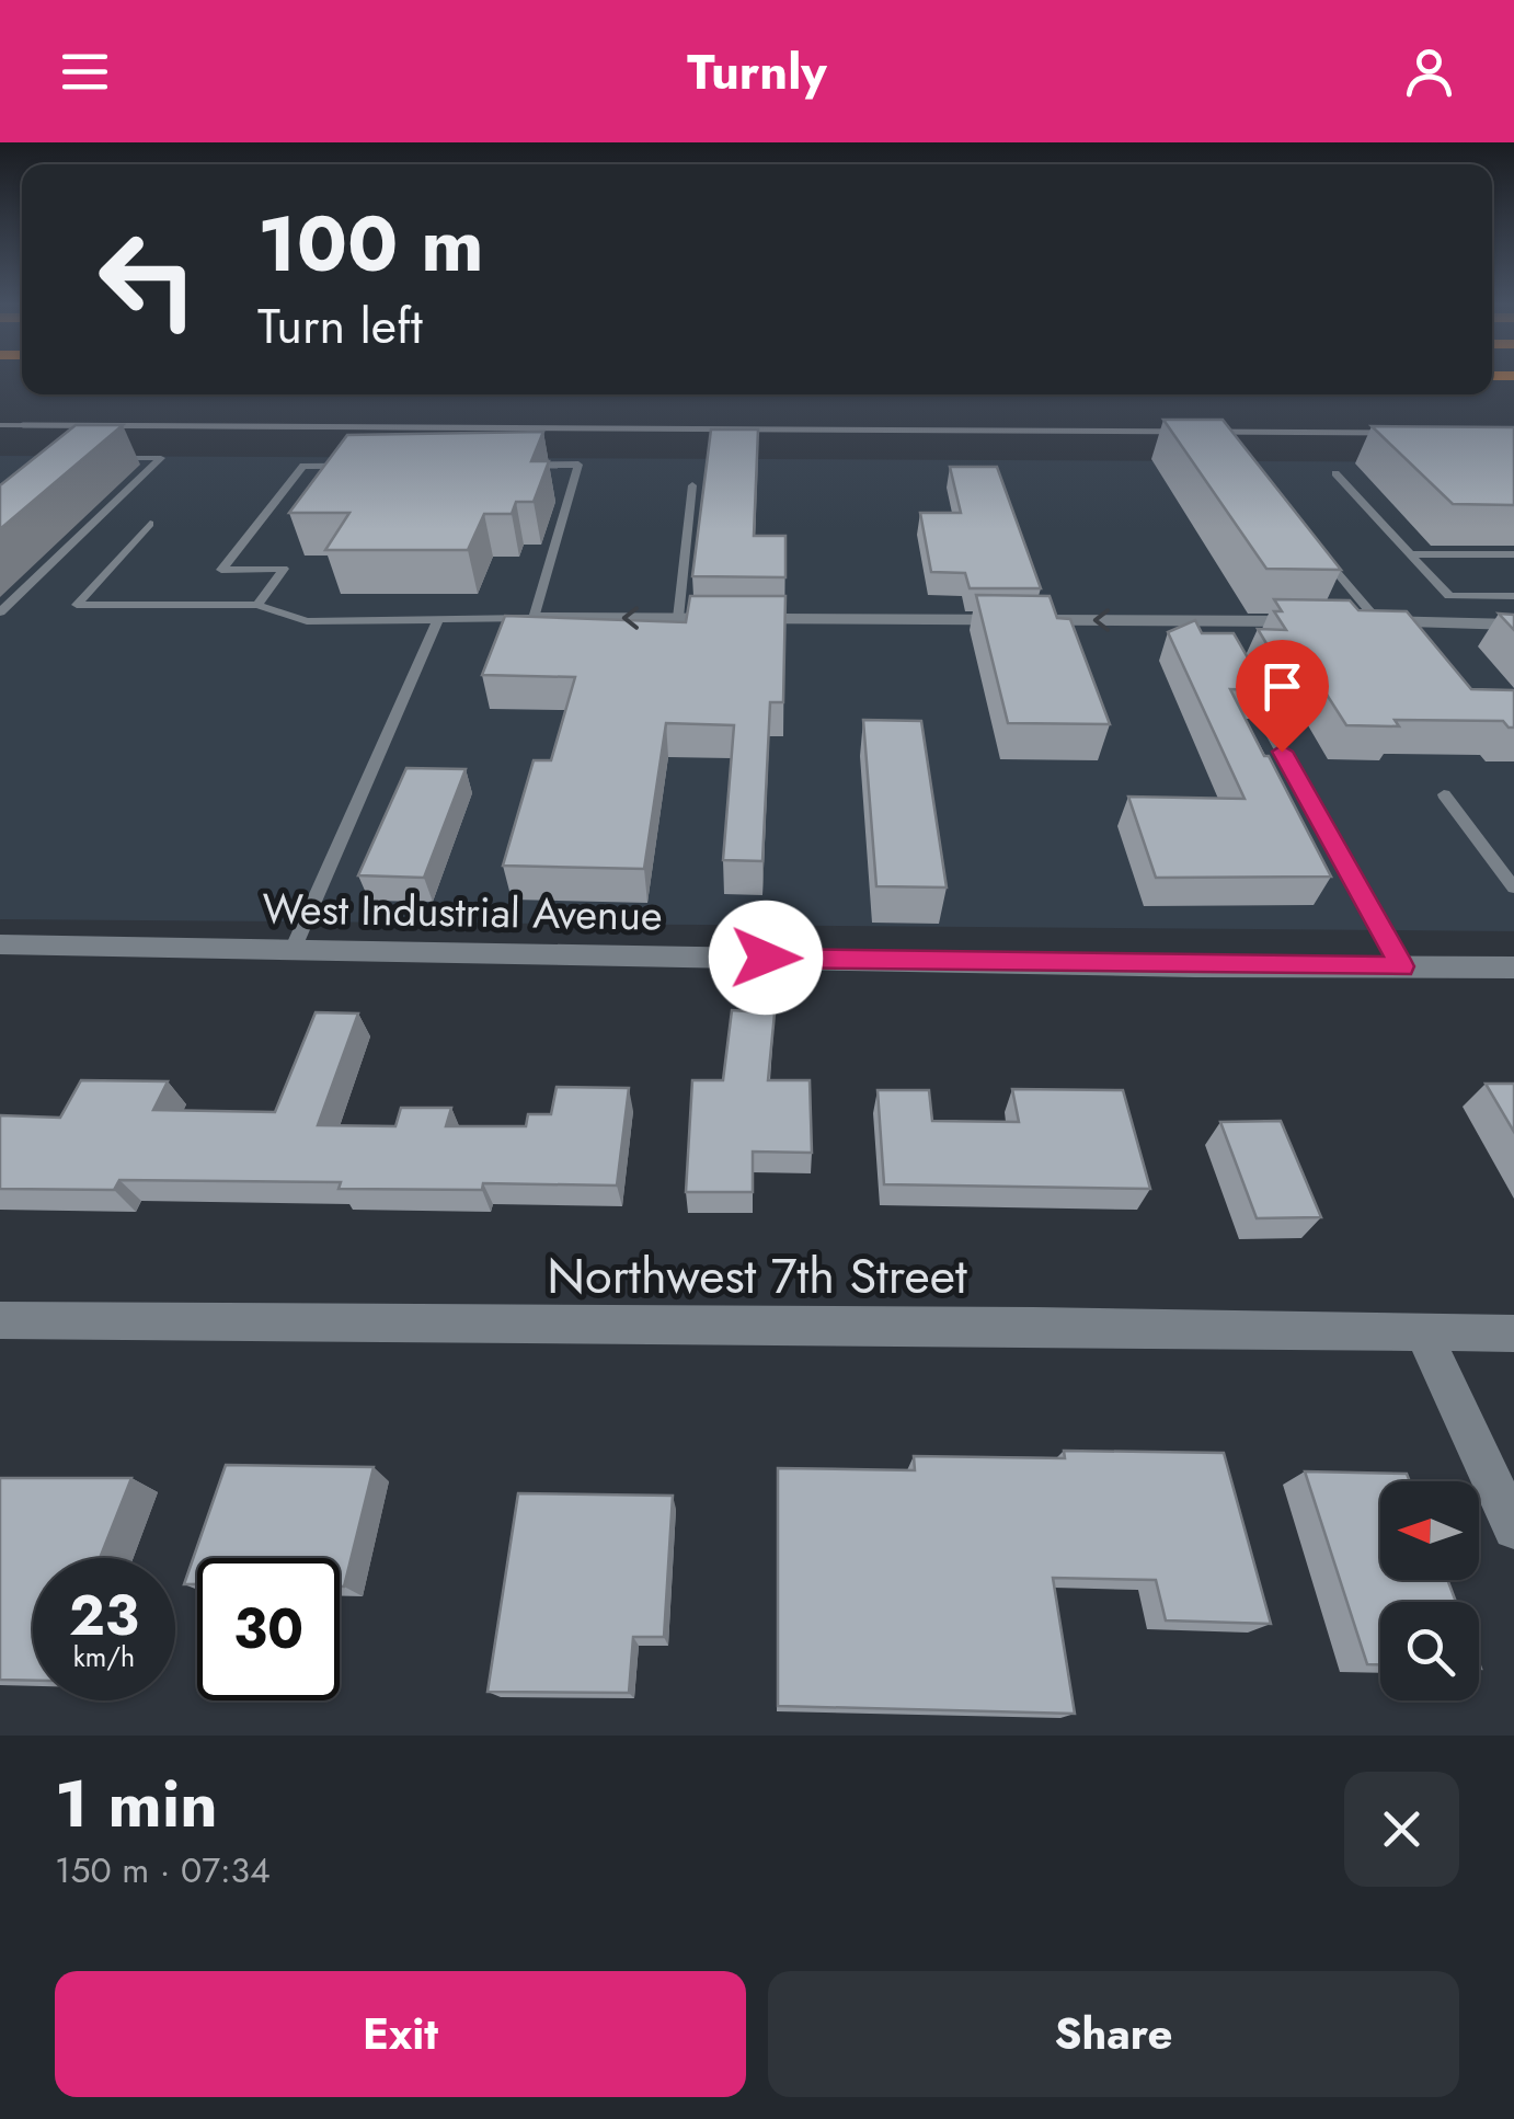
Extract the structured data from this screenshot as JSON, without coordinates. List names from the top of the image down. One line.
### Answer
{"streets":{"street":["West Industrial Avenue","Northwest 7th Street"]},"north":"left","page":{"header":"Turnly","turn":["100 m","Turn left"],"speed":"23 km/h","limit":"30","heading":["1 min","150 m · 07:34"],"buttons":["Exit","Share"]}}
